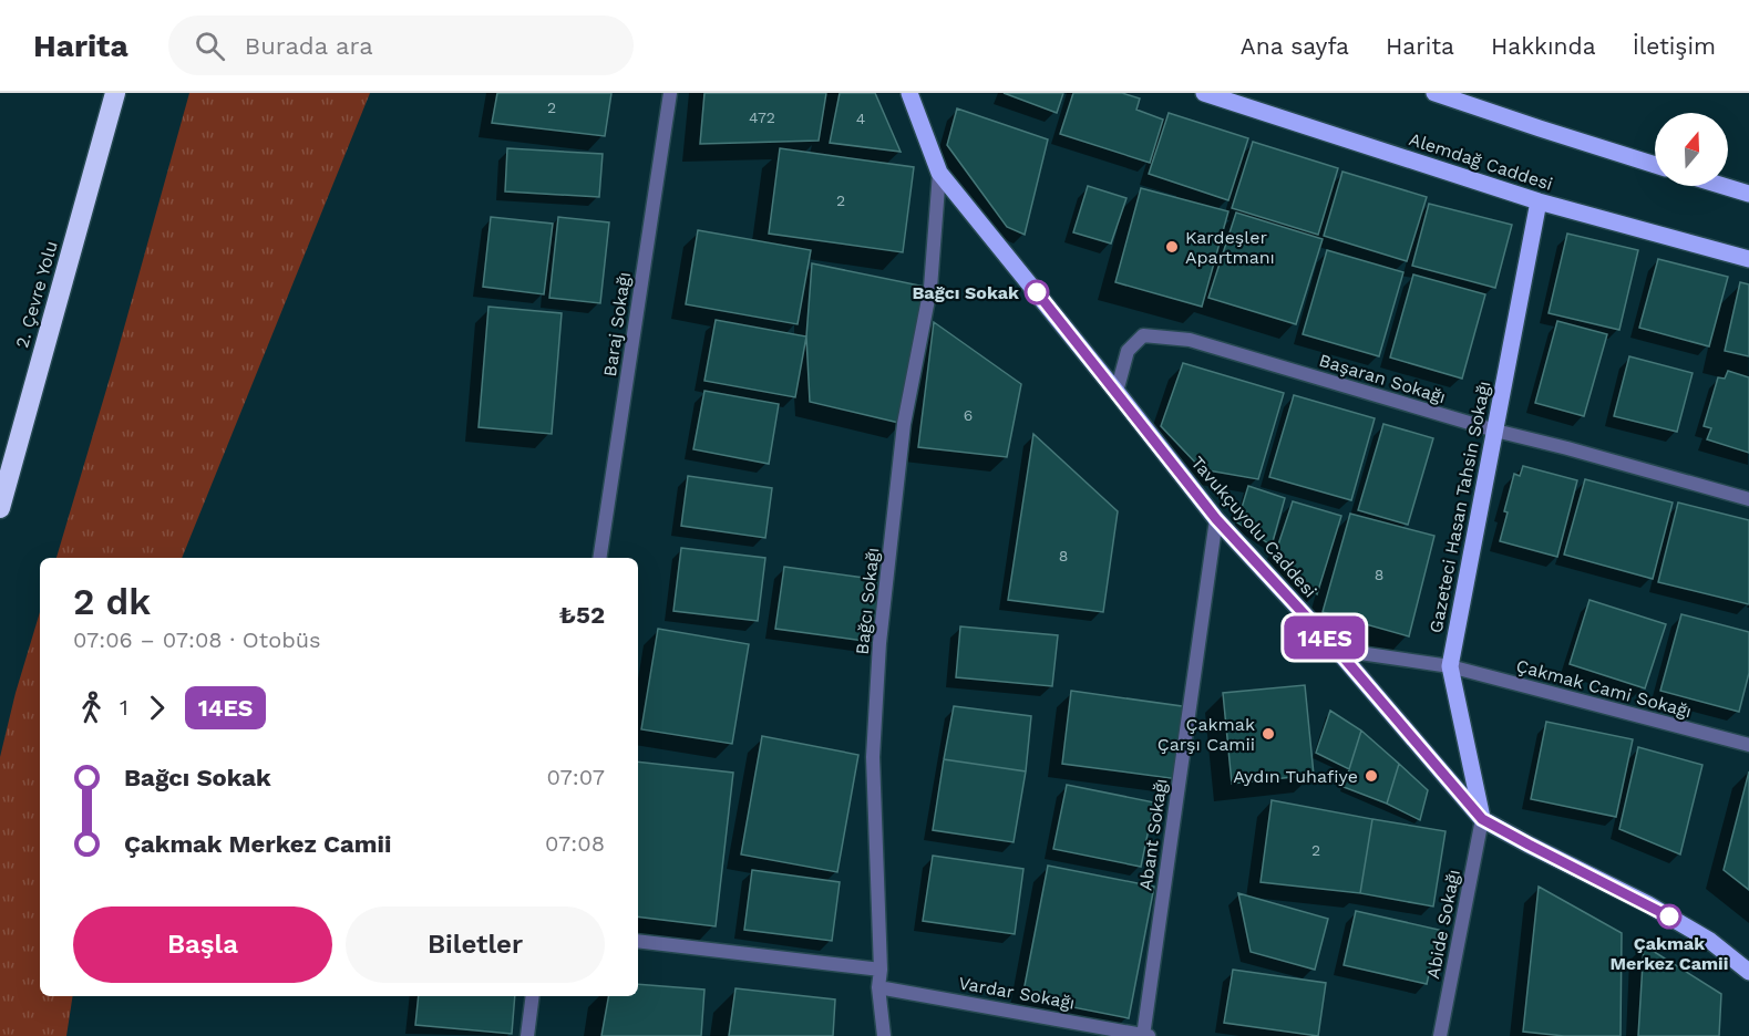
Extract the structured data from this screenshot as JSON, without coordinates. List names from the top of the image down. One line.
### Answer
{"streets":{"highway":["2. Çevre Yolu"],"main road":["Alemdağ Caddesi","Gazeteci Hasan Tahsin Sokağı","Tavukçuyolu Caddesi"],"street":["Baraj Sokağı","Başaran Sokağı","Bağcı Sokağı","Çakmak Cami Sokağı","Abant Sokağı","Abide Sokağı","Vardar Sokağı"]},"crossings":[["Alemdağ Caddesi","Gazeteci Hasan Tahsin Sokağı"],["Başaran Sokağı","Gazeteci Hasan Tahsin Sokağı"],["Başaran Sokağı","Tavukçuyolu Caddesi"],["Gazeteci Hasan Tahsin Sokağı","Tavukçuyolu Caddesi"],["Gazeteci Hasan Tahsin Sokağı","Çakmak Cami Sokağı"],["Gazeteci Hasan Tahsin Sokağı","Abide Sokağı"],["Tavukçuyolu Caddesi","Bağcı Sokağı"],["Tavukçuyolu Caddesi","Çakmak Cami Sokağı"],["Tavukçuyolu Caddesi","Abant Sokağı"],["Tavukçuyolu Caddesi","Abide Sokağı"],["Bağcı Sokağı","Vardar Sokağı"],["Abant Sokağı","Vardar Sokağı"]],"places":["Kardeşler Apartmanı","Bağcı Sokak","Çakmak Çarşı Camii","Aydın Tuhafiye","Çakmak Merkez Camii"],"lines":["bus line 14ES"],"house_numbers":["2","472","4","2","6","8","8","2"],"north":"top","page":{"header":"Harita","search":"Burada ara","nav":["Ana sayfa","Harita","Hakkında","İletişim"],"on_map":"14ES","heading":["2 dk","07:06 – 07:08 · Otobüs","₺52"],"legs":["1","14ES"],"list":[{"name":"Bağcı Sokak","value":"07:07"},{"name":"Çakmak Merkez Camii","value":"07:08"}],"buttons":["Başla","Biletler"]}}
